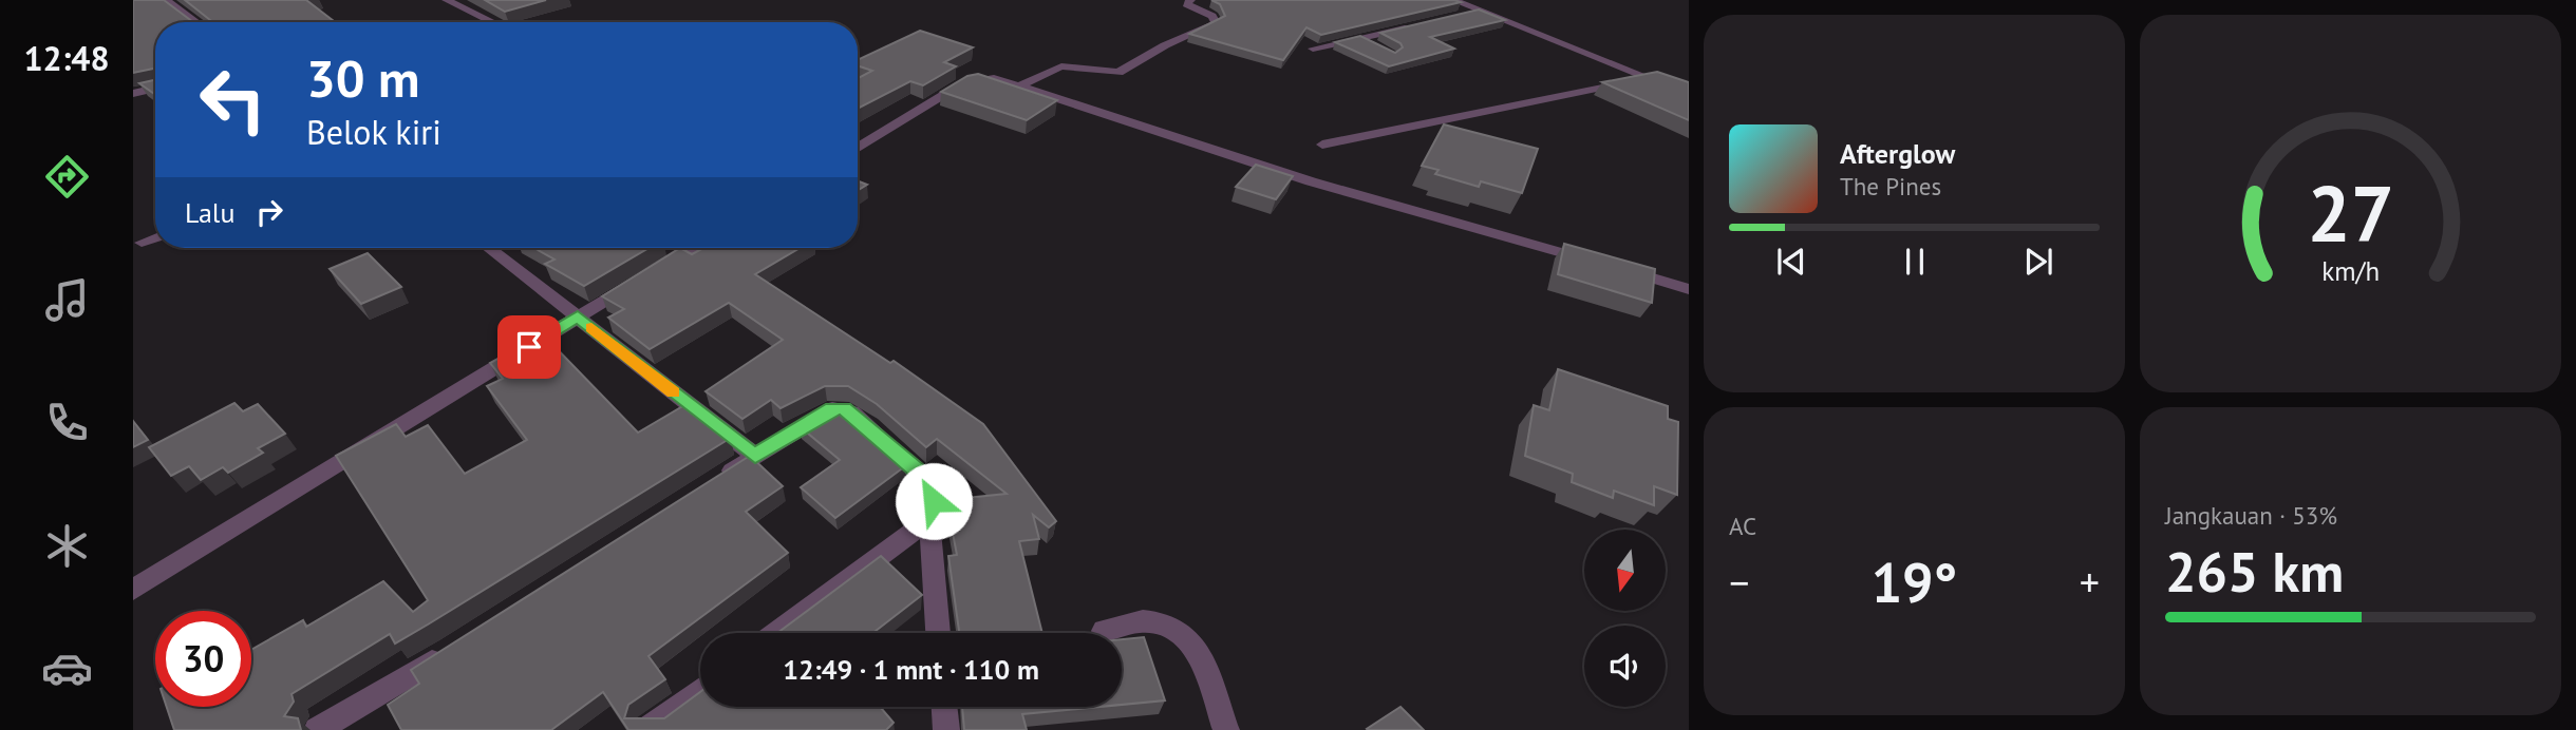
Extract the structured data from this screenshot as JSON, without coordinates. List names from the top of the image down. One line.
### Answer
{"north":"bottom","page":{"tabs":"12:48","turn":["30 m","Belok kiri"],"song":["Afterglow","The Pines"],"then":"Lalu","tile":["AC",["Jangkauan · 53%","265 km"]],"heat":["−","19°","+"],"limit":"30","trip":"12:49 · 1 mnt · 110 m","gauge":["27","km/h"]}}
